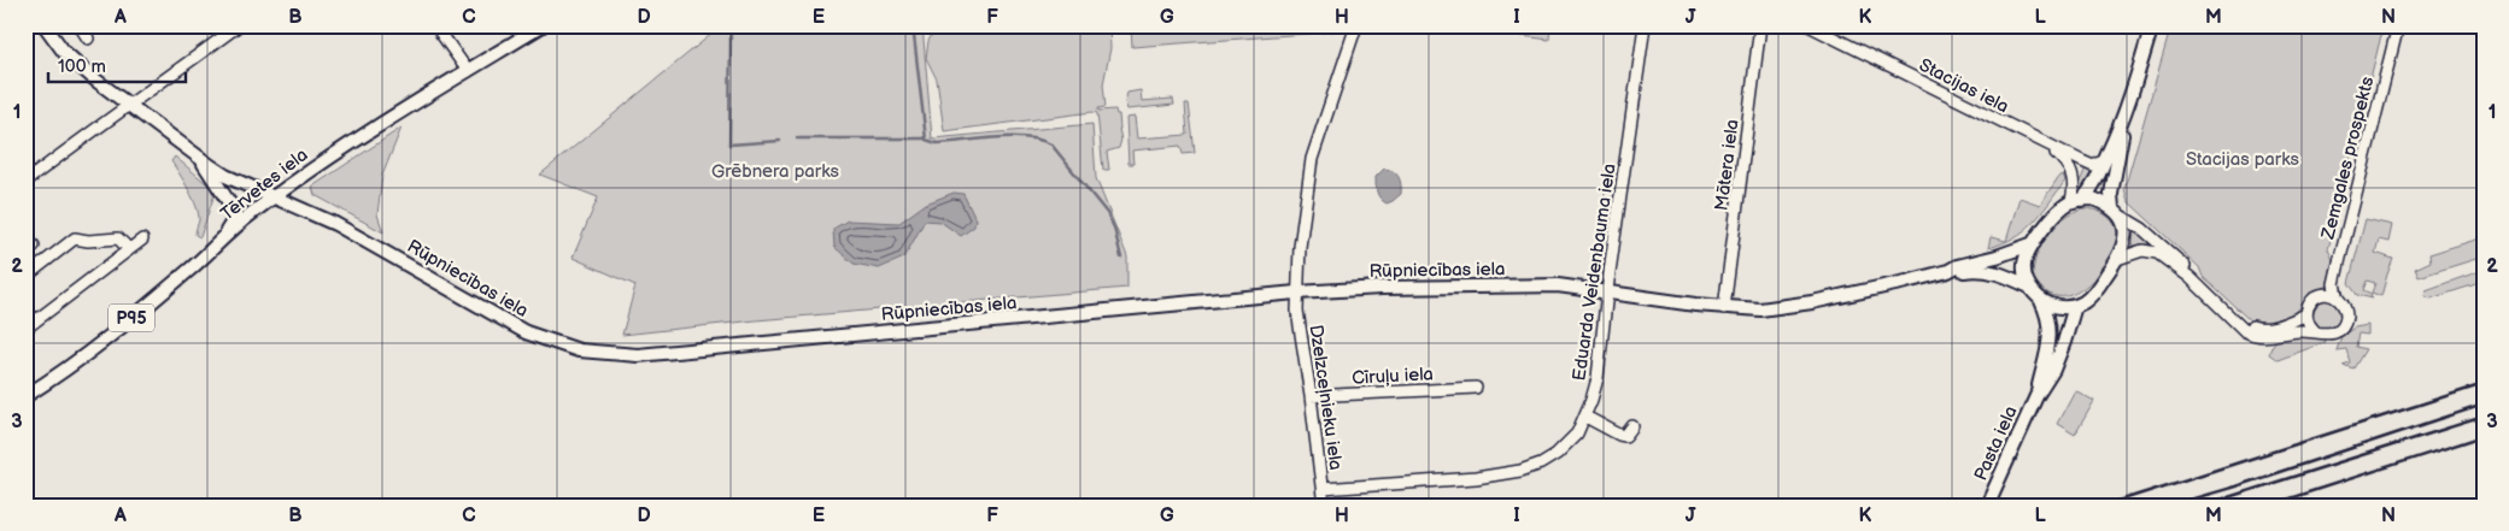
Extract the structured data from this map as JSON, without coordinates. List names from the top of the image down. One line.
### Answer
{"streets":{"main road":["Tērvetes iela","Rūpniecības iela","P95","Pasta iela"],"street":["Stacijas iela","Zemgales prospekts","Mātera iela","Eduarda Veidenbauma iela","Cīruļu iela","Dzelzceļnieku iela"]},"crossings":[["Mātera iela","Rūpniecības iela"],["Tērvetes iela","Rūpniecības iela"],["Rūpniecības iela","Eduarda Veidenbauma iela"],["Rūpniecības iela","Dzelzceļnieku iela"],["Rūpniecības iela","Pasta iela"],["Eduarda Veidenbauma iela","Dzelzceļnieku iela"],["Cīruļu iela","Dzelzceļnieku iela"]],"parks":["Stacijas parks","Grēbnera parks"],"scale_bar":"100 m","grid":{"columns":["A","B","C","D","E","F","G","H","I","J","K","L","M","N"],"rows":["1","2","3"]}}
